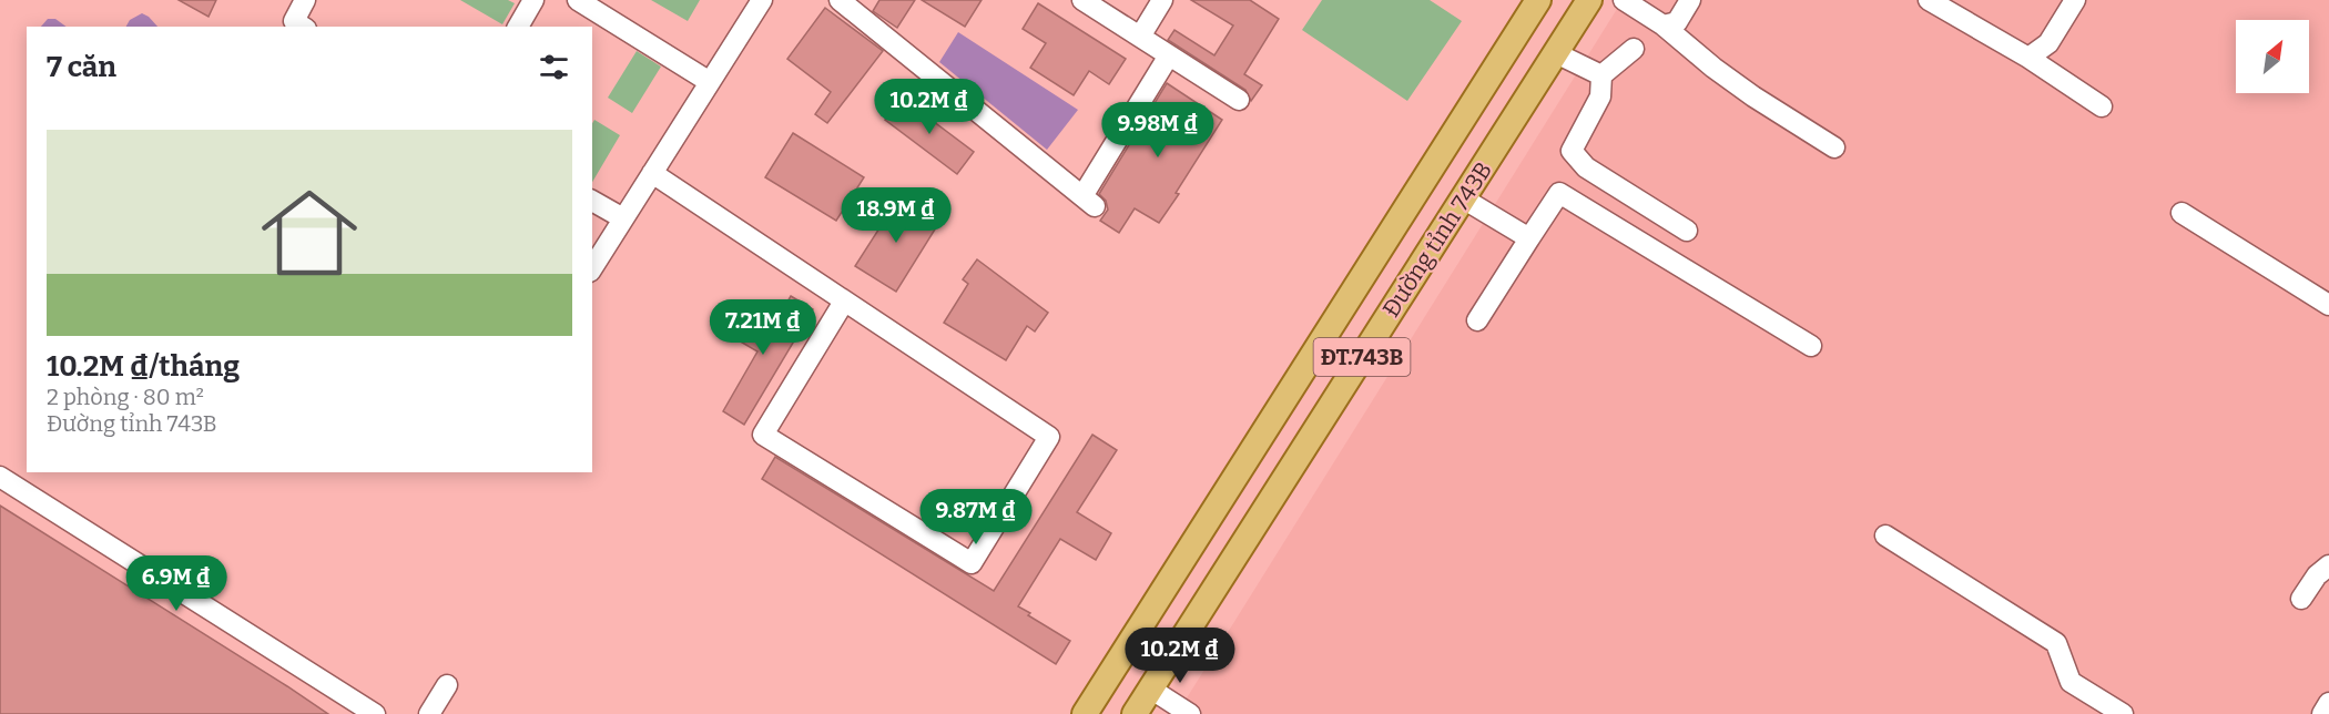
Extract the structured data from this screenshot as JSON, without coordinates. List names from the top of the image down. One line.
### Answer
{"streets":{"main road":["Đường tỉnh 743B","ĐT.743B"]},"north":"top right","page":{"heading":"7 căn","price":["10.2M ₫","9.98M ₫","18.9M ₫","7.21M ₫","9.87M ₫","6.9M ₫","10.2M ₫"],"list":[{"name":"10.2M ₫/tháng","note":"2 phòng · 80 m² · Đường tỉnh 743B"}]}}
